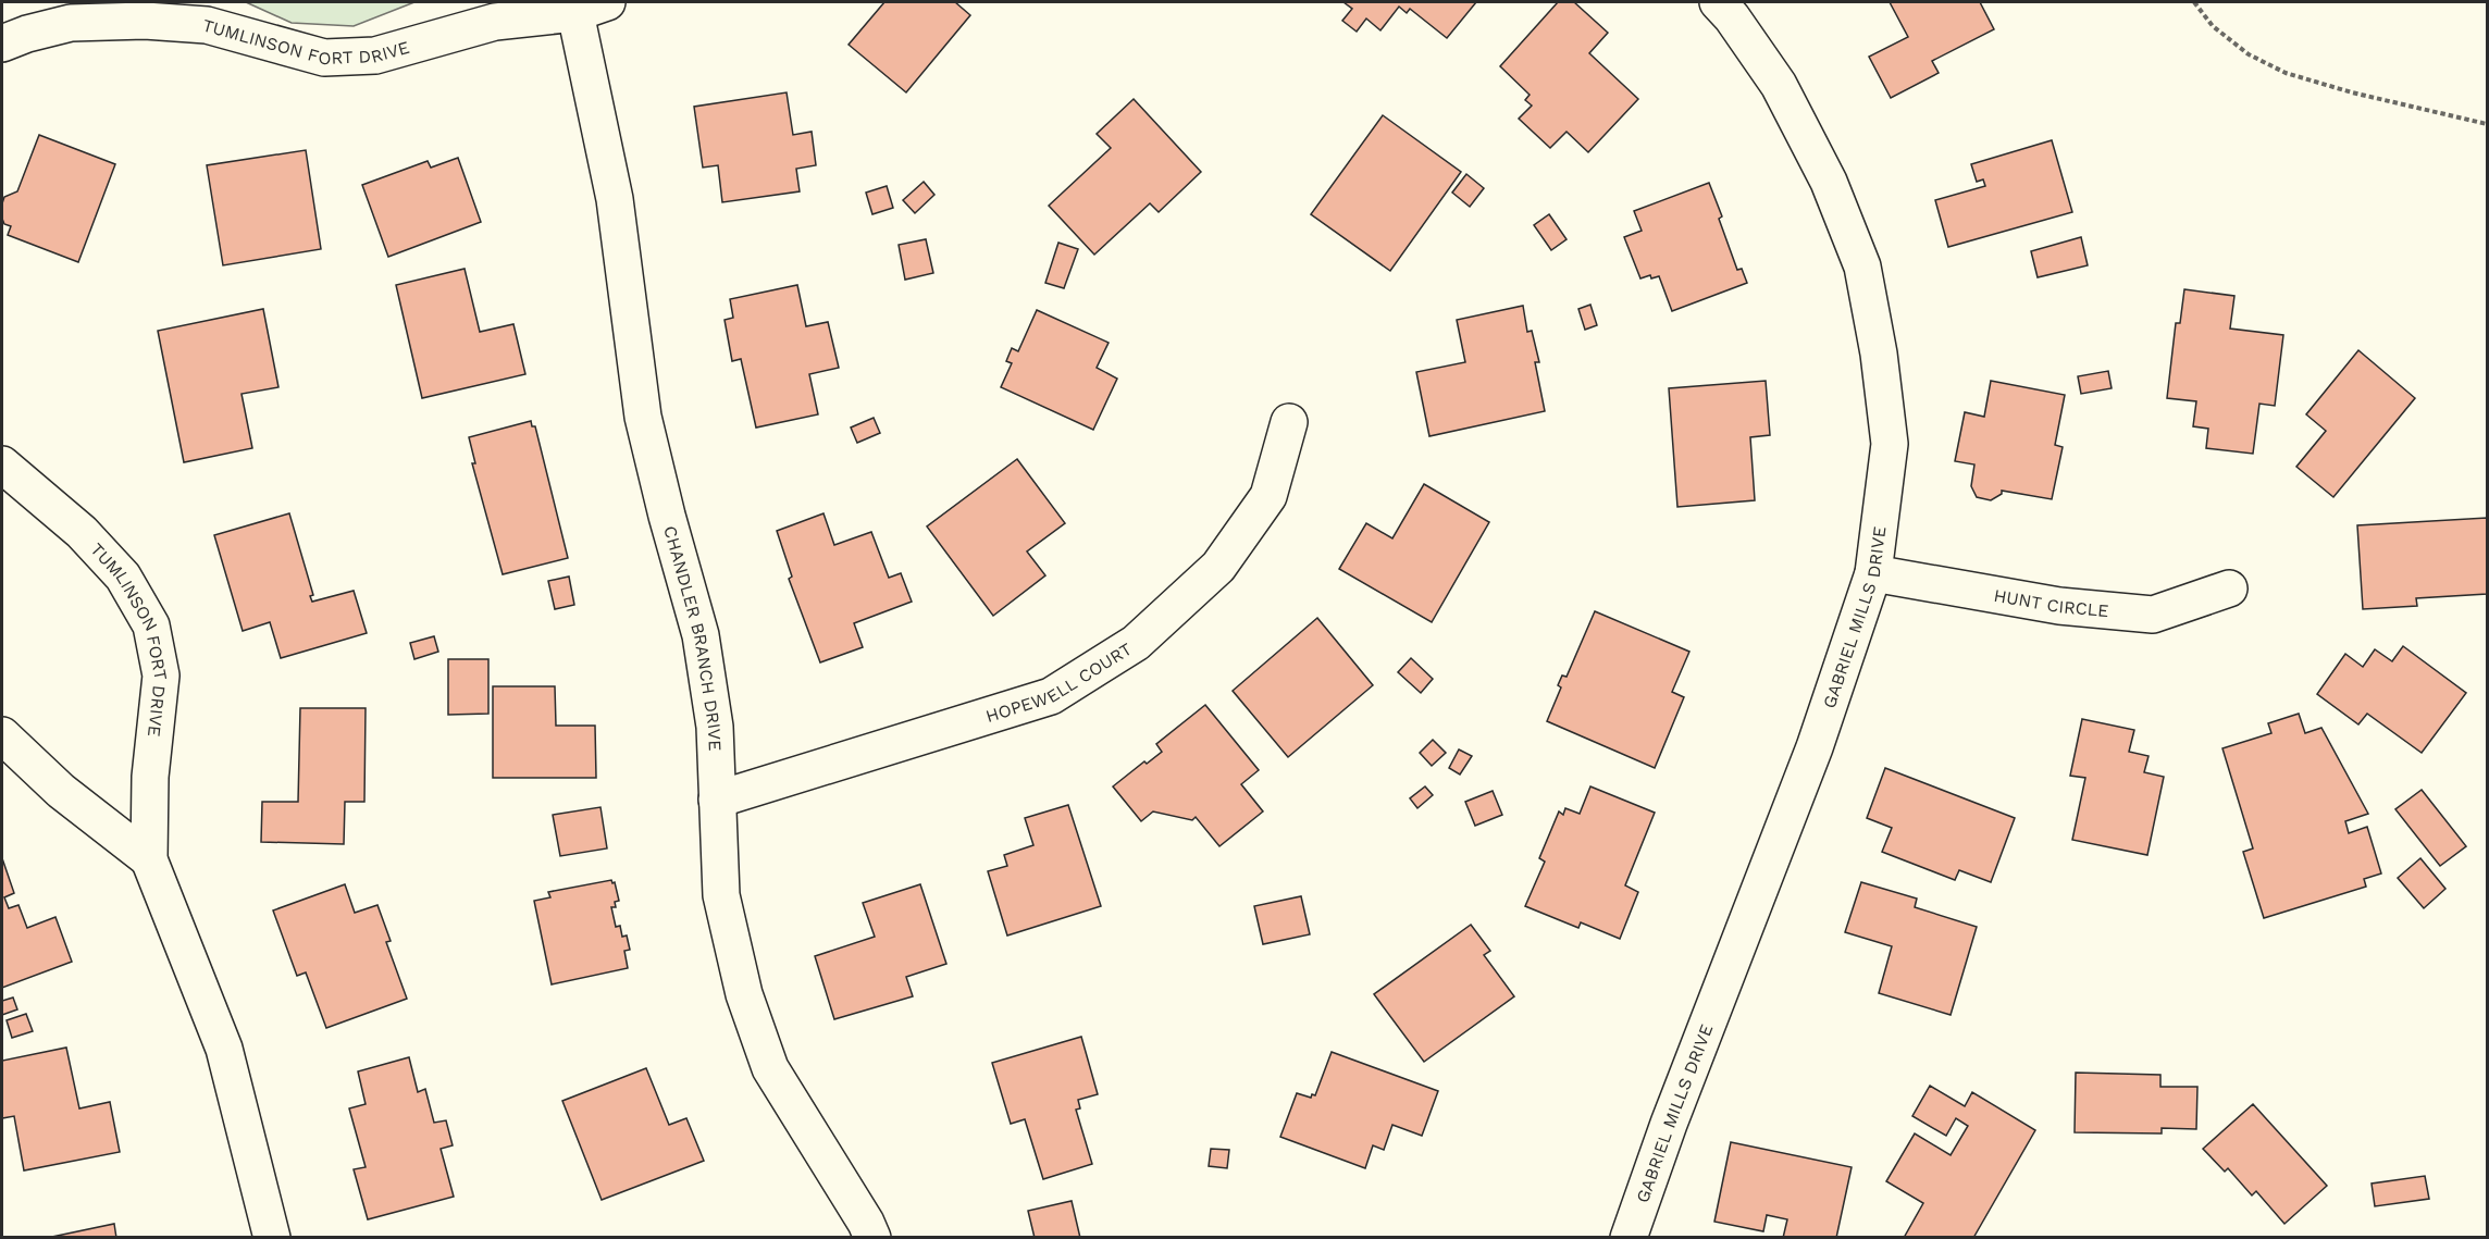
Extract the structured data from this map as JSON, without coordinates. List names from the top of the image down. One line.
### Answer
{"streets":{"street":["TUMLINSON FORT DRIVE","HUNT CIRCLE","GABRIEL MILLS DRIVE","CHANDLER BRANCH DRIVE","HOPEWELL COURT"]},"crossings":[["TUMLINSON FORT DRIVE","CHANDLER BRANCH DRIVE"],["HUNT CIRCLE","GABRIEL MILLS DRIVE"],["CHANDLER BRANCH DRIVE","HOPEWELL COURT"]]}
